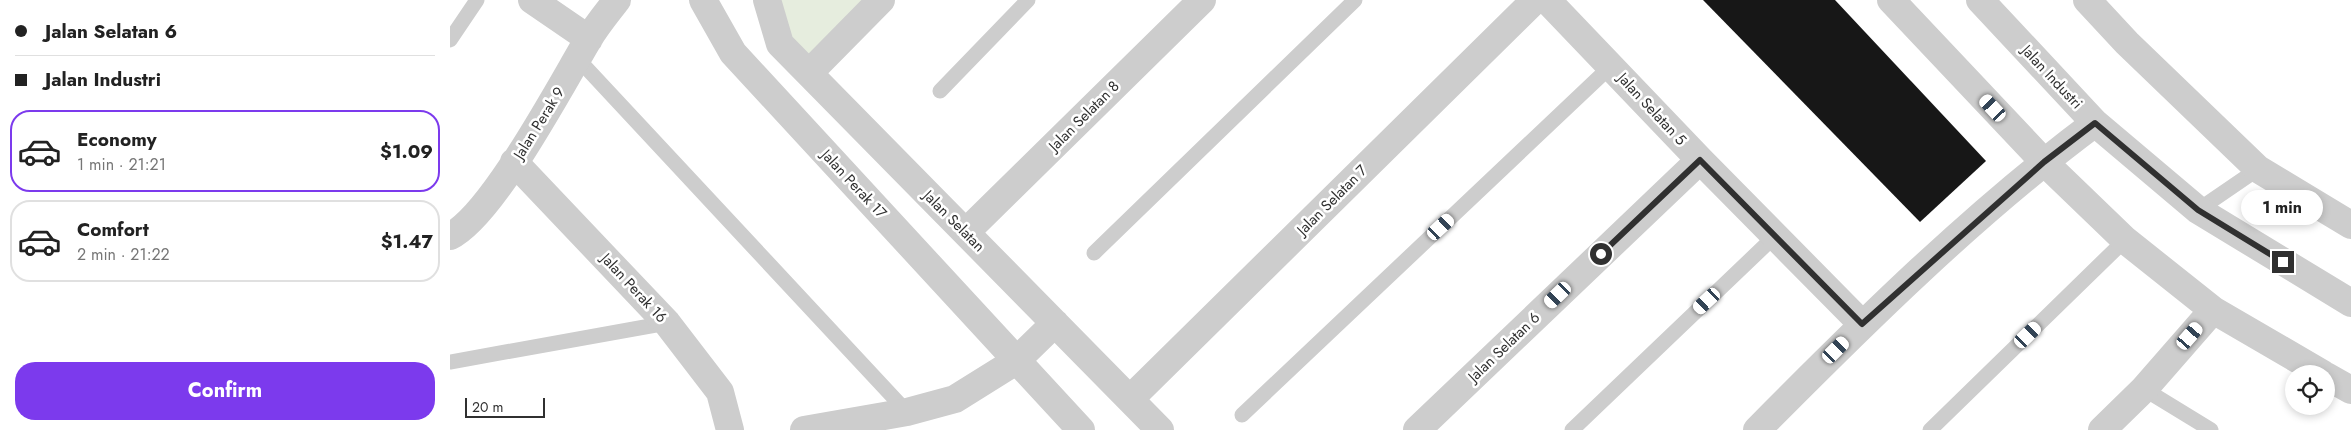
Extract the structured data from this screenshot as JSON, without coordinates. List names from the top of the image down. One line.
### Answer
{"streets":{"street":["Jalan Industri","Jalan Selatan 5","Jalan Selatan 8","Jalan Perak 9","Jalan Perak 17","Jalan Selatan 7","Jalan Selatan","Jalan Perak 16","Jalan Selatan 6"]},"crossings":[["Jalan Selatan 5","Jalan Selatan 6"],["Jalan Selatan 8","Jalan Selatan"],["Jalan Perak 9","Jalan Perak 16"],["Jalan Selatan 7","Jalan Selatan"]],"scale_bar":"20 m","page":{"banner":["Jalan Selatan 6","Jalan Industri"],"list":[{"name":"Economy","note":"1 min · 21:21","value":"$1.09"},{"name":"Comfort","note":"2 min · 21:22","value":"$1.47"}],"bubble":"1 min","buttons":"Confirm","scale":"20 m"}}
